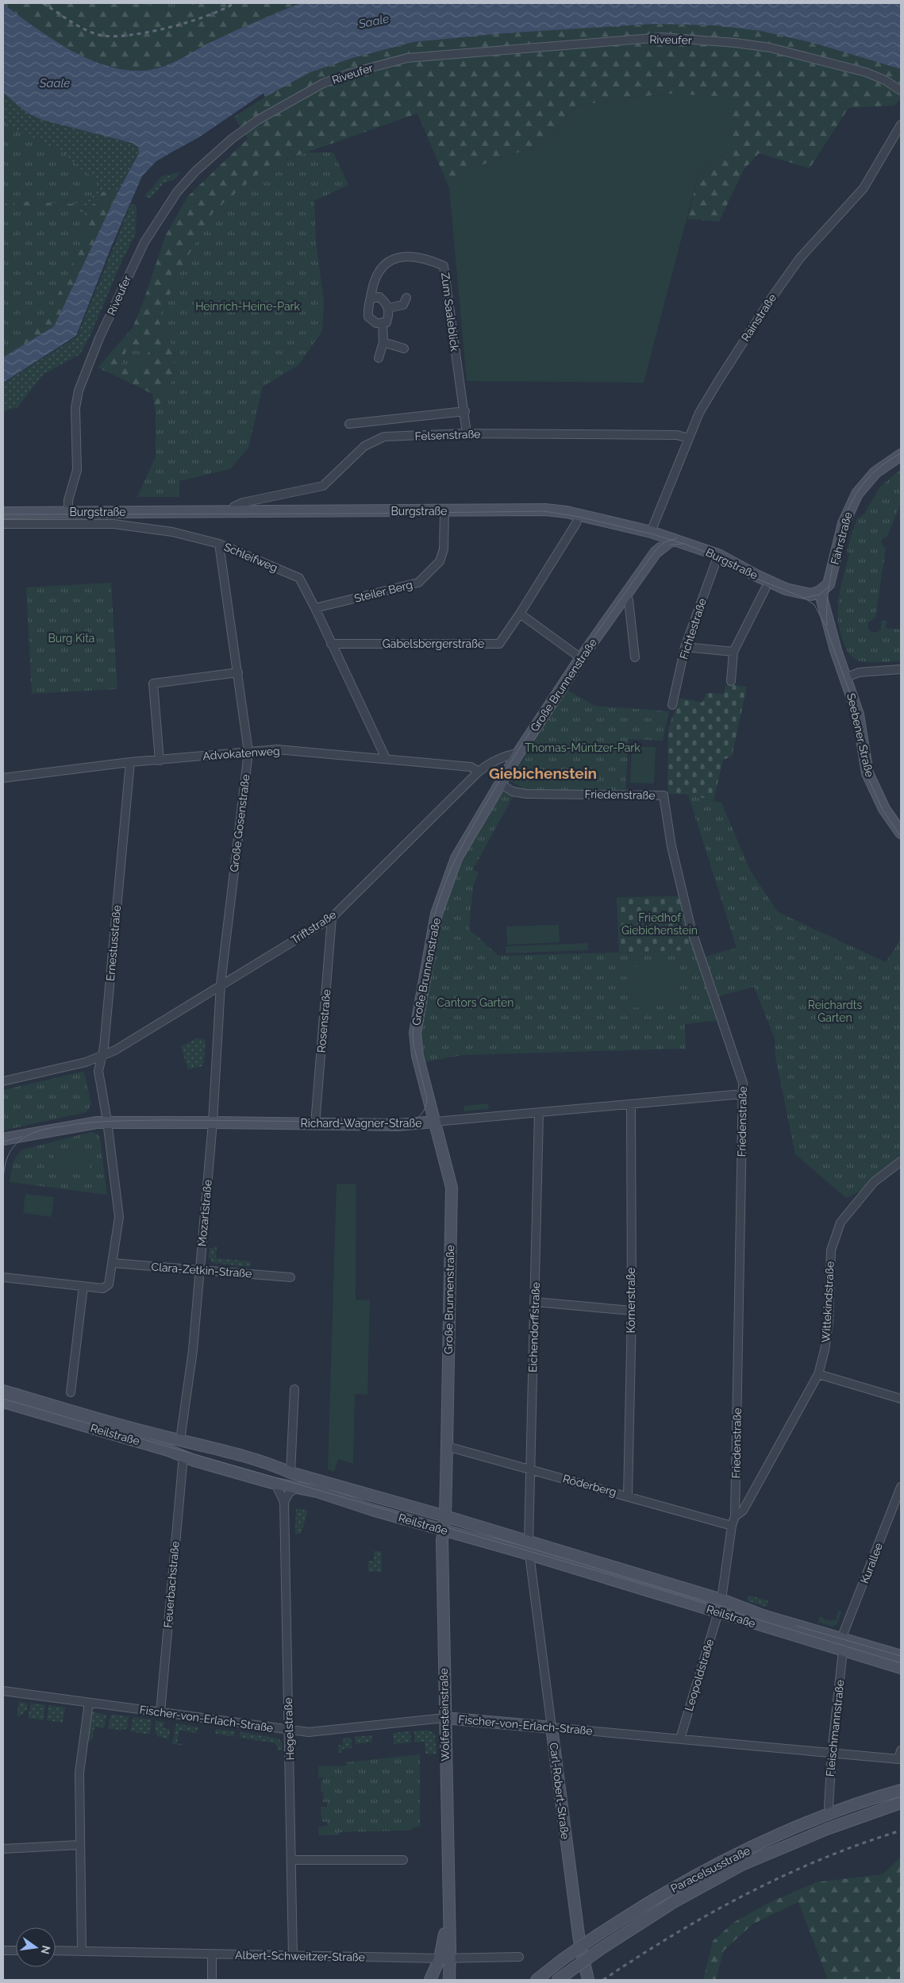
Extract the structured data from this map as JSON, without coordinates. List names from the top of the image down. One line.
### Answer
{"streets":{"street":["Riveufer","Zum Saaleblick","Rainstraße","Felsenstraße","Burgstraße","Fährstraße","Schleifweg","Steiler Berg","Fichtestraße","Gabelsbergerstraße","Große Brunnenstraße","Seebener Straße","Advokatenweg","Friedenstraße","Große Gosenstraße","Triftstraße","Ernestusstraße","Rosenstraße","Richard-Wagner-Straße","Mozartstraße","Clara-Zetkin-Straße","Körnerstraße","Wittekindstraße","Eichendorffstraße","Reilstraße","Röderberg","Kurallee","Feuerbachstraße","Leopoldstraße","Wolfensteinstraße","Fischer-von-Erlach-Straße","Fleischmannstraße","Hegelstraße","Carl-Robert-Straße","Paracelsusstraße","Albert-Schweitzer-Straße"]},"crossings":[["Riveufer","Burgstraße"],["Zum Saaleblick","Felsenstraße"],["Rainstraße","Felsenstraße"],["Rainstraße","Burgstraße"],["Felsenstraße","Burgstraße"],["Burgstraße","Fährstraße"],["Burgstraße","Steiler Berg"],["Burgstraße","Fichtestraße"],["Burgstraße","Gabelsbergerstraße"],["Burgstraße","Große Brunnenstraße"],["Burgstraße","Seebener Straße"],["Fährstraße","Seebener Straße"],["Schleifweg","Steiler Berg"],["Schleifweg","Gabelsbergerstraße"],["Schleifweg","Advokatenweg"],["Schleifweg","Große Gosenstraße"],["Große Brunnenstraße","Friedenstraße"],["Große Brunnenstraße","Triftstraße"],["Große Brunnenstraße","Richard-Wagner-Straße"],["Große Brunnenstraße","Reilstraße"],["Große Brunnenstraße","Röderberg"],["Große Brunnenstraße","Wolfensteinstraße"],["Advokatenweg","Große Gosenstraße"],["Advokatenweg","Triftstraße"],["Advokatenweg","Ernestusstraße"],["Friedenstraße","Richard-Wagner-Straße"],["Friedenstraße","Wittekindstraße"],["Friedenstraße","Reilstraße"],["Friedenstraße","Röderberg"],["Große Gosenstraße","Triftstraße"],["Große Gosenstraße","Mozartstraße"],["Triftstraße","Ernestusstraße"],["Triftstraße","Rosenstraße"],["Triftstraße","Mozartstraße"],["Ernestusstraße","Richard-Wagner-Straße"],["Ernestusstraße","Clara-Zetkin-Straße"],["Rosenstraße","Richard-Wagner-Straße"],["Richard-Wagner-Straße","Mozartstraße"],["Richard-Wagner-Straße","Körnerstraße"],["Richard-Wagner-Straße","Eichendorffstraße"],["Mozartstraße","Clara-Zetkin-Straße"],["Mozartstraße","Reilstraße"],["Körnerstraße","Röderberg"],["Eichendorffstraße","Reilstraße"],["Eichendorffstraße","Röderberg"],["Reilstraße","Kurallee"],["Reilstraße","Feuerbachstraße"],["Reilstraße","Leopoldstraße"],["Reilstraße","Wolfensteinstraße"],["Reilstraße","Fleischmannstraße"],["Reilstraße","Hegelstraße"],["Reilstraße","Carl-Robert-Straße"],["Feuerbachstraße","Fischer-von-Erlach-Straße"],["Leopoldstraße","Fischer-von-Erlach-Straße"],["Wolfensteinstraße","Fischer-von-Erlach-Straße"],["Wolfensteinstraße","Albert-Schweitzer-Straße"],["Fischer-von-Erlach-Straße","Fleischmannstraße"],["Fischer-von-Erlach-Straße","Hegelstraße"],["Fischer-von-Erlach-Straße","Carl-Robert-Straße"],["Fleischmannstraße","Paracelsusstraße"],["Hegelstraße","Albert-Schweitzer-Straße"]],"districts":["Giebichenstein"],"water":["Saale"],"parks":["Heinrich-Heine-Park","Burg Kita","Thomas-Müntzer-Park","Friedhof Giebichenstein","Cantors Garten","Reichardts Garten"],"north":"right"}
